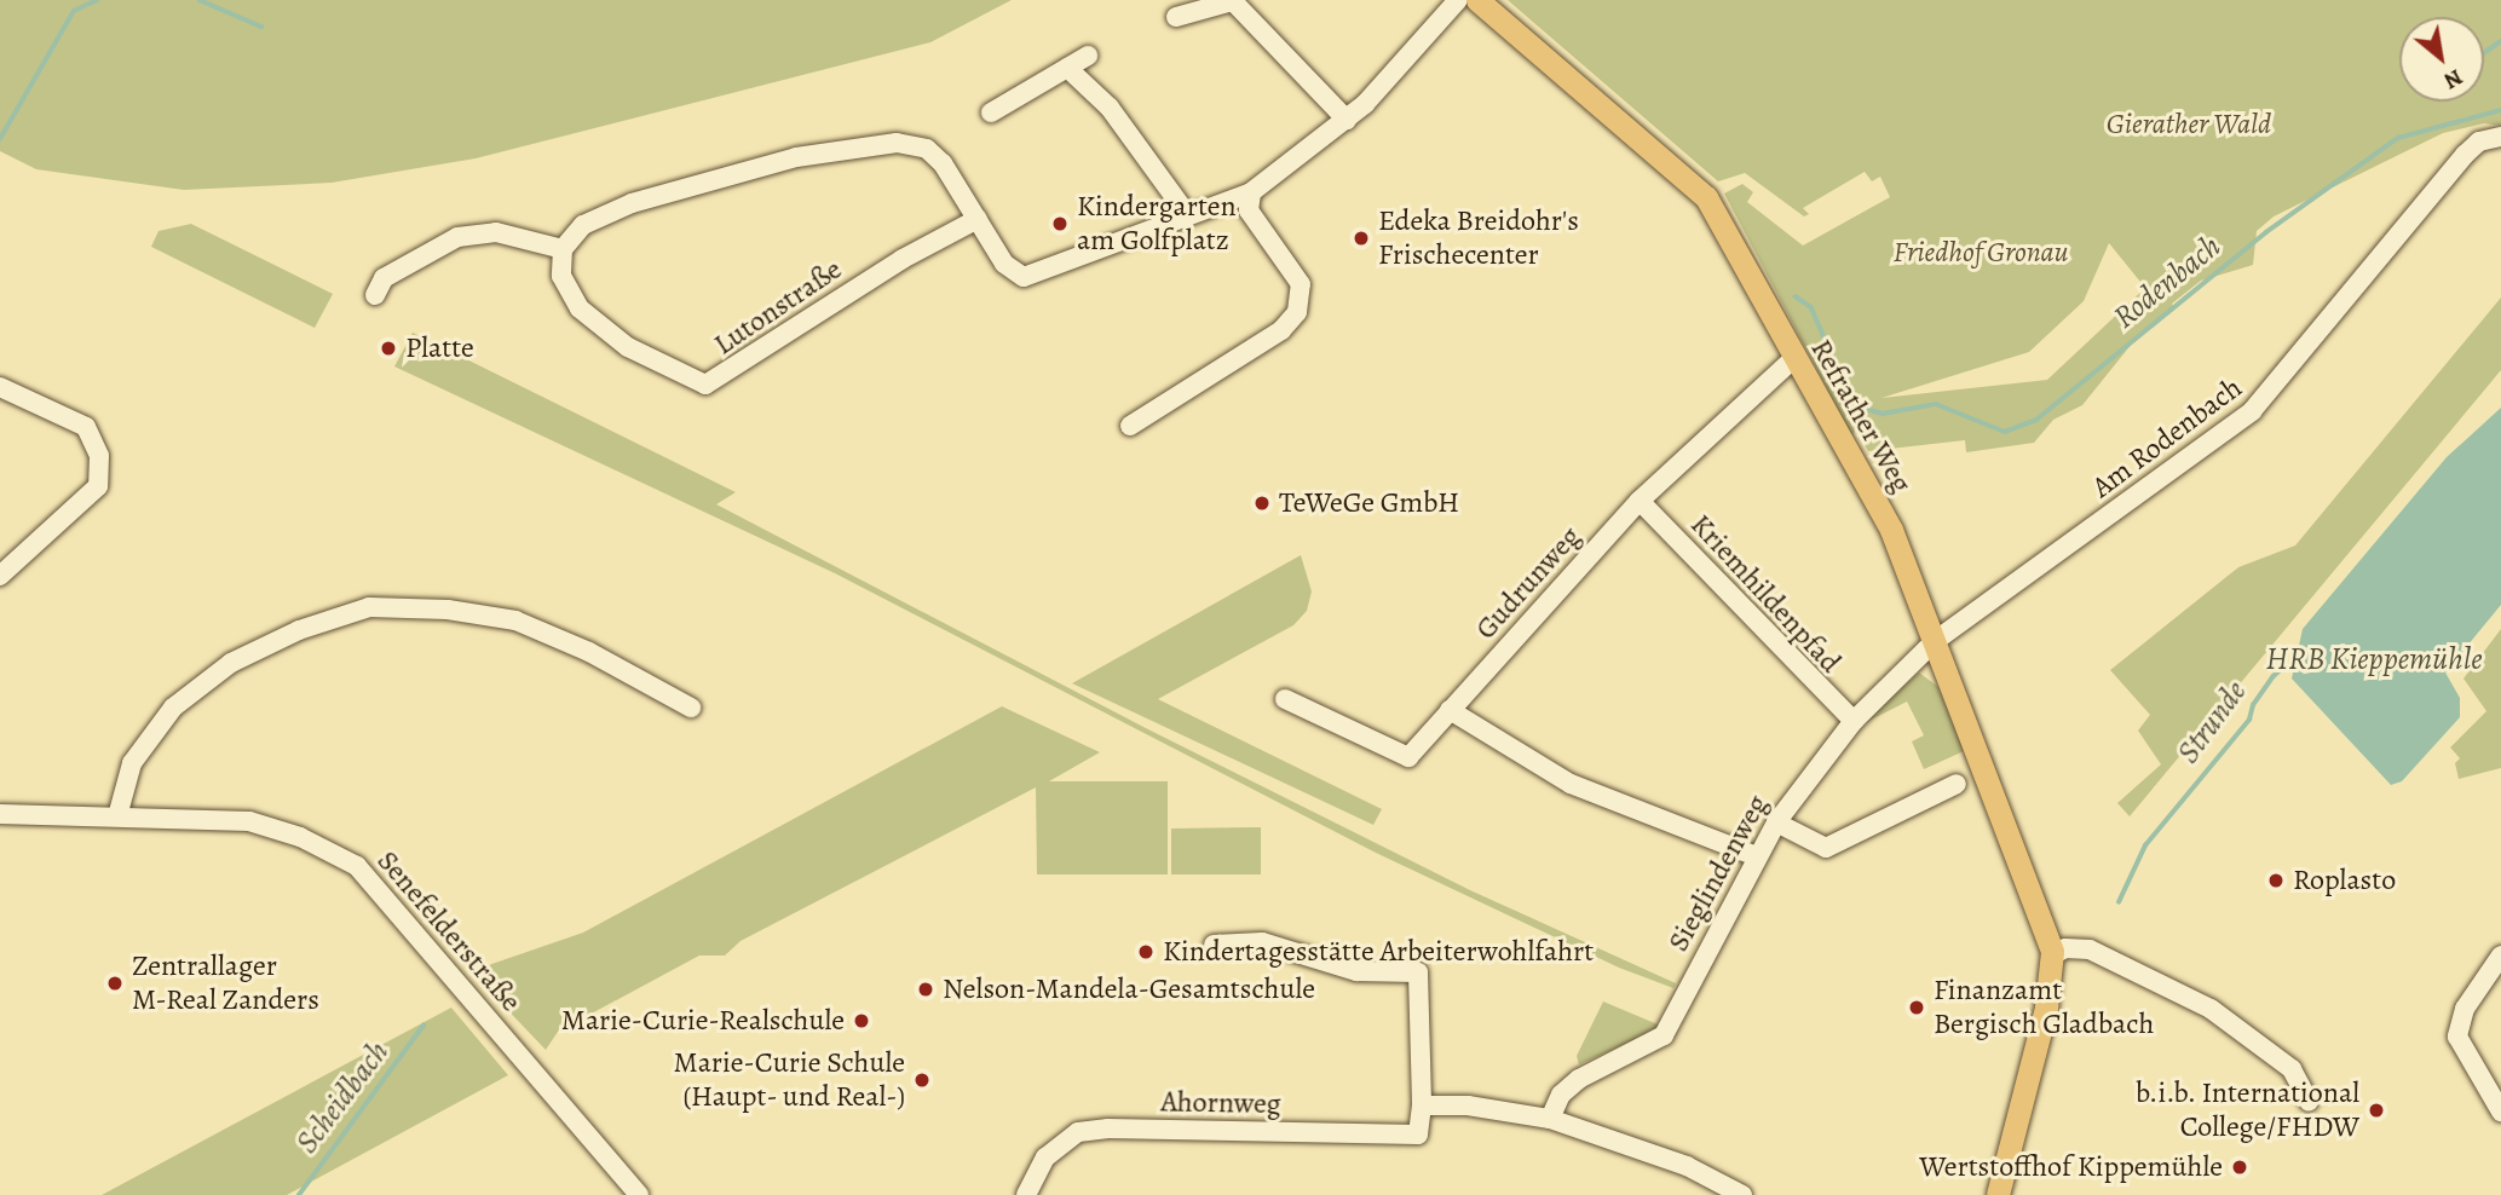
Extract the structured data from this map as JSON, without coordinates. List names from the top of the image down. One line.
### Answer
{"streets":{"main road":["Refrather Weg"],"street":["Lutonstraße","Am Rodenbach","Gudrunweg","Kriemhildenpfad","Sieglindenweg","Senefelderstraße","Ahornweg"]},"crossings":[["Refrather Weg","Am Rodenbach"],["Refrather Weg","Gudrunweg"],["Refrather Weg","Sieglindenweg"],["Am Rodenbach","Sieglindenweg"],["Gudrunweg","Kriemhildenpfad"],["Kriemhildenpfad","Sieglindenweg"]],"water":["Rodenbach","HRB Kieppemühle","Strunde","Scheidbach"],"parks":["Gierather Wald","Friedhof Gronau"],"places":["Kindergarten am Golfplatz","Edeka Breidohr's Frischecenter","Platte","TeWeGe GmbH","Roplasto","Kindertagesstätte Arbeiterwohlfahrt","Zentrallager M-Real Zanders","Nelson-Mandela-Gesamtschule","Finanzamt Bergisch Gladbach","Marie-Curie-Realschule","Marie-Curie Schule (Haupt- und Real-)","b.i.b. International College/FHDW","Wertstoffhof Kippemühle"],"north":"bottom right"}
